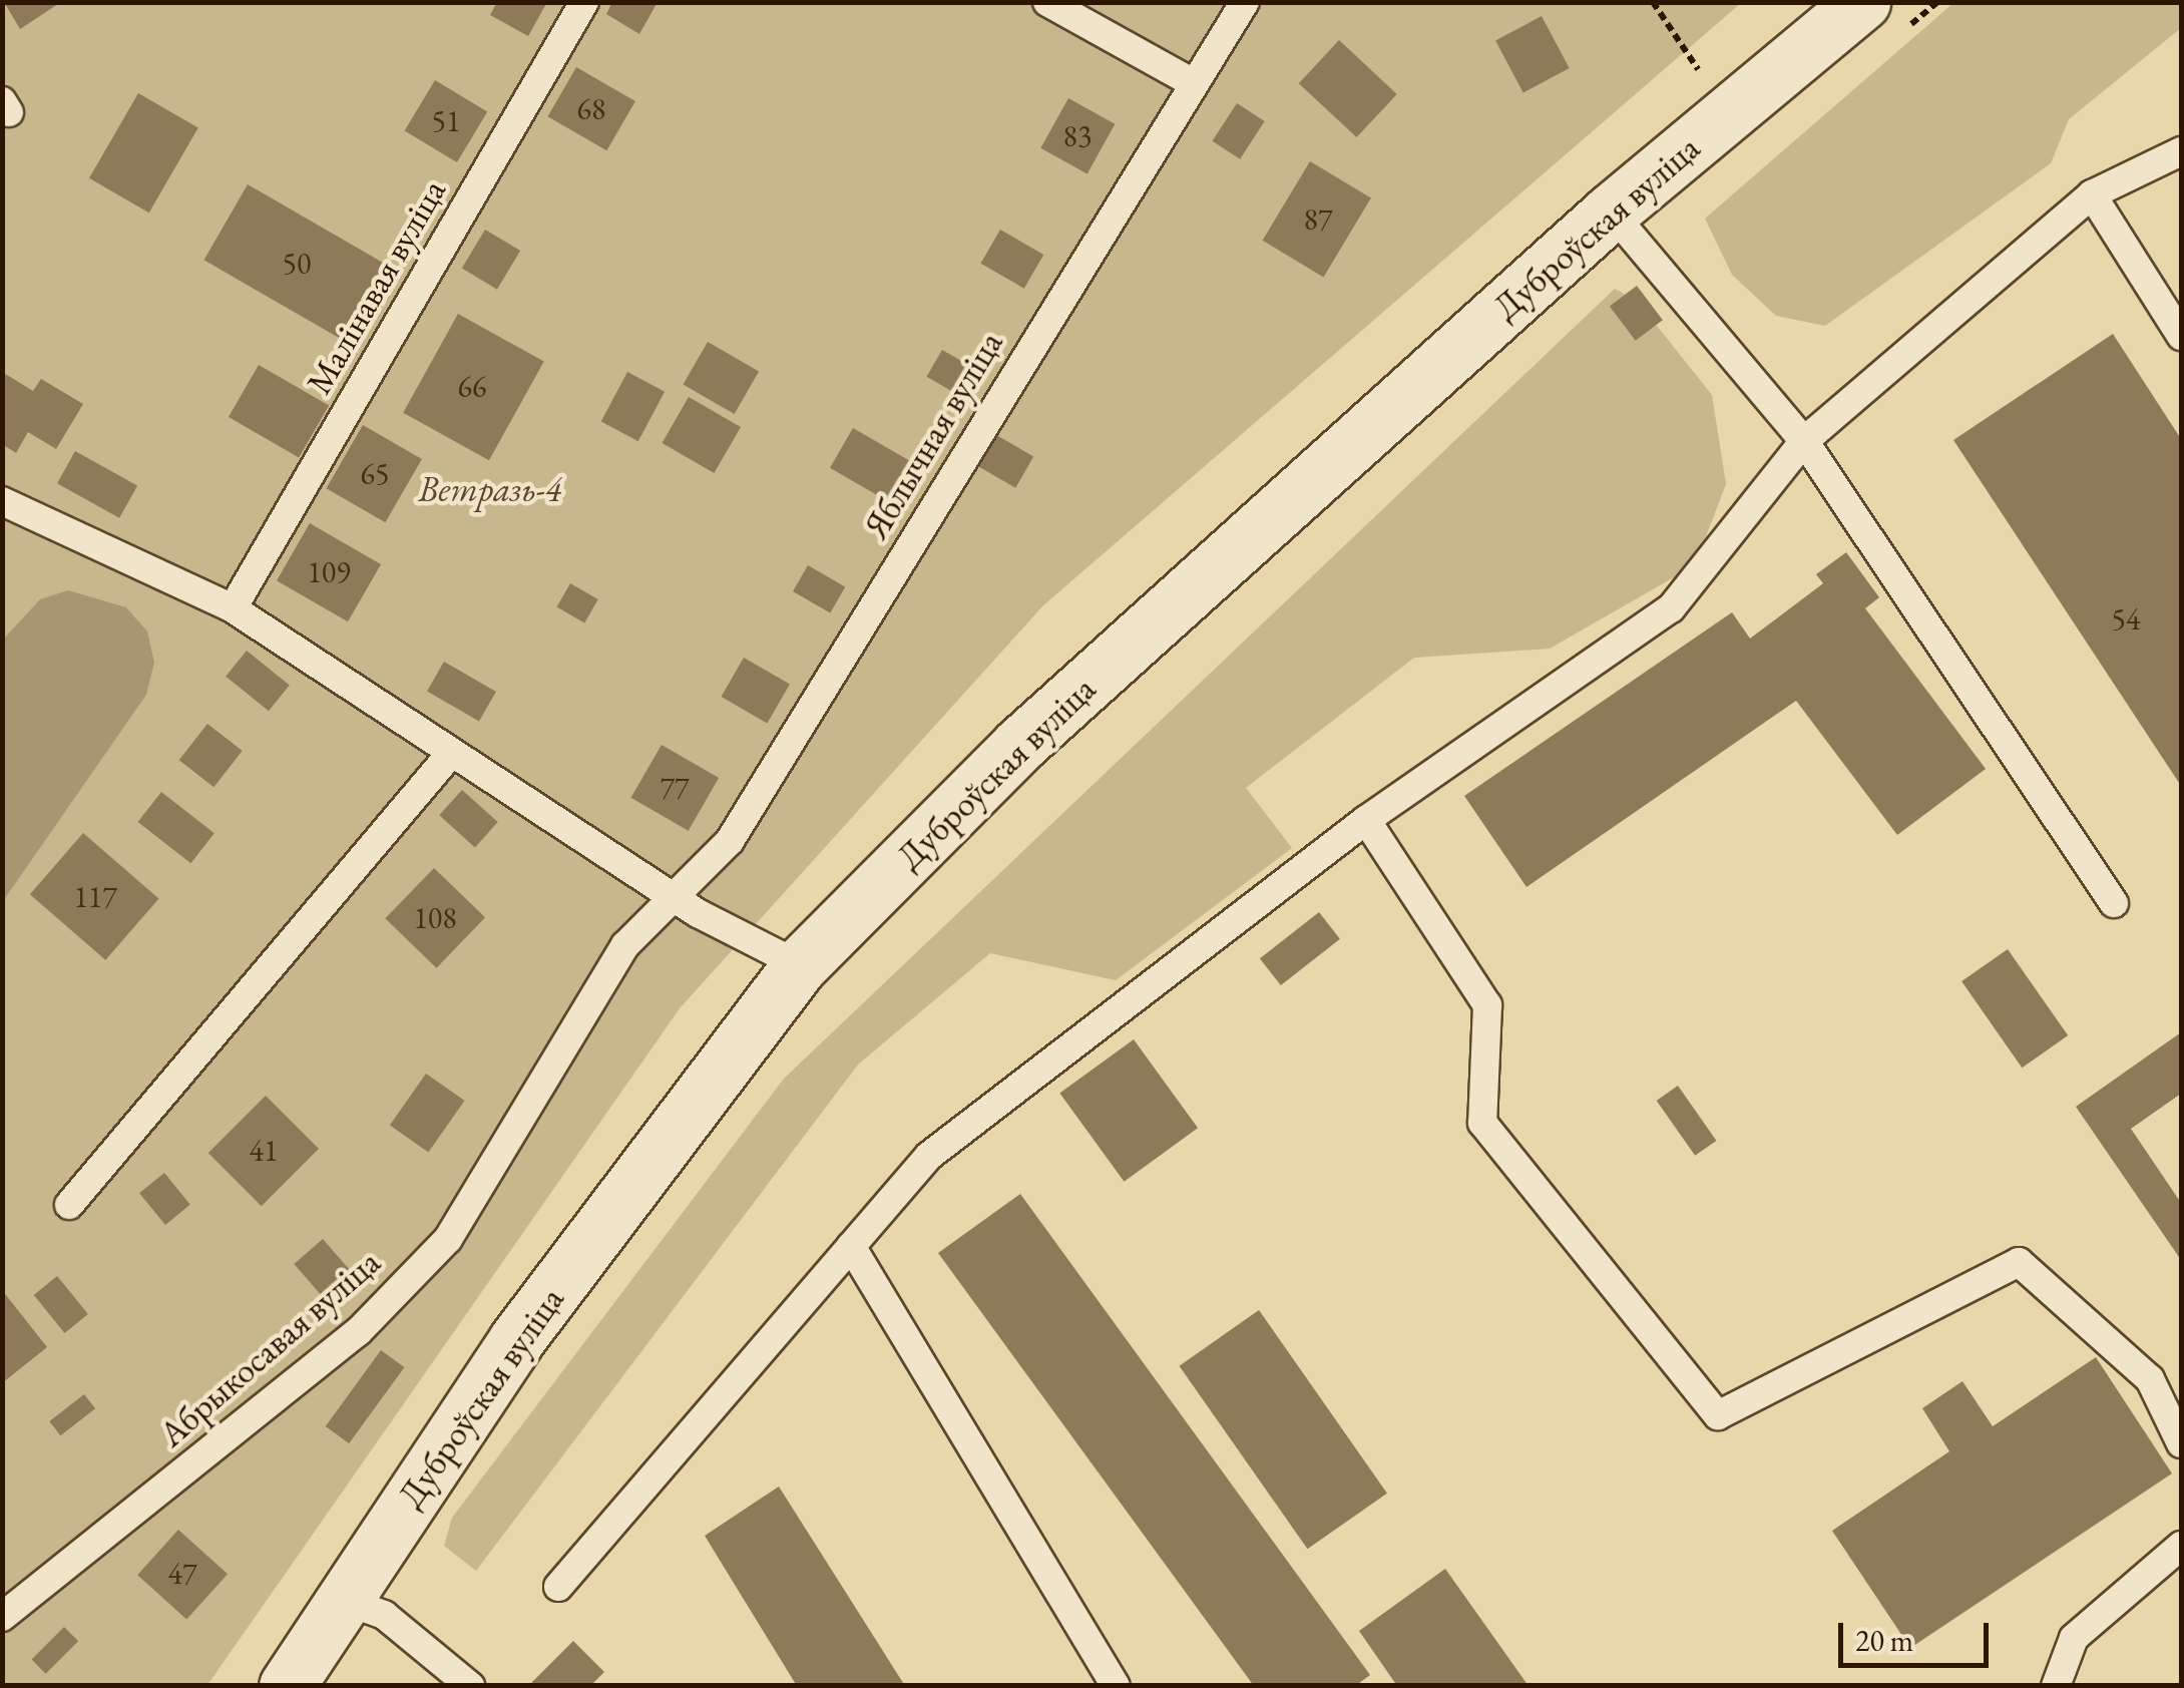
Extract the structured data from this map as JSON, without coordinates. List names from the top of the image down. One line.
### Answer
{"streets":{"main road":["Дуброўская вуліца"],"lane":["Малінавая вуліца","Яблычная вуліца","Абрыкосавая вуліца"]},"crossings":[["Яблычная вуліца","Абрыкосавая вуліца"]],"parks":["Ветразь-4"],"house_numbers":["68","51","83","87","50","66","65","109","54","77","117","108","41","47"],"scale_bar":"20 m"}
